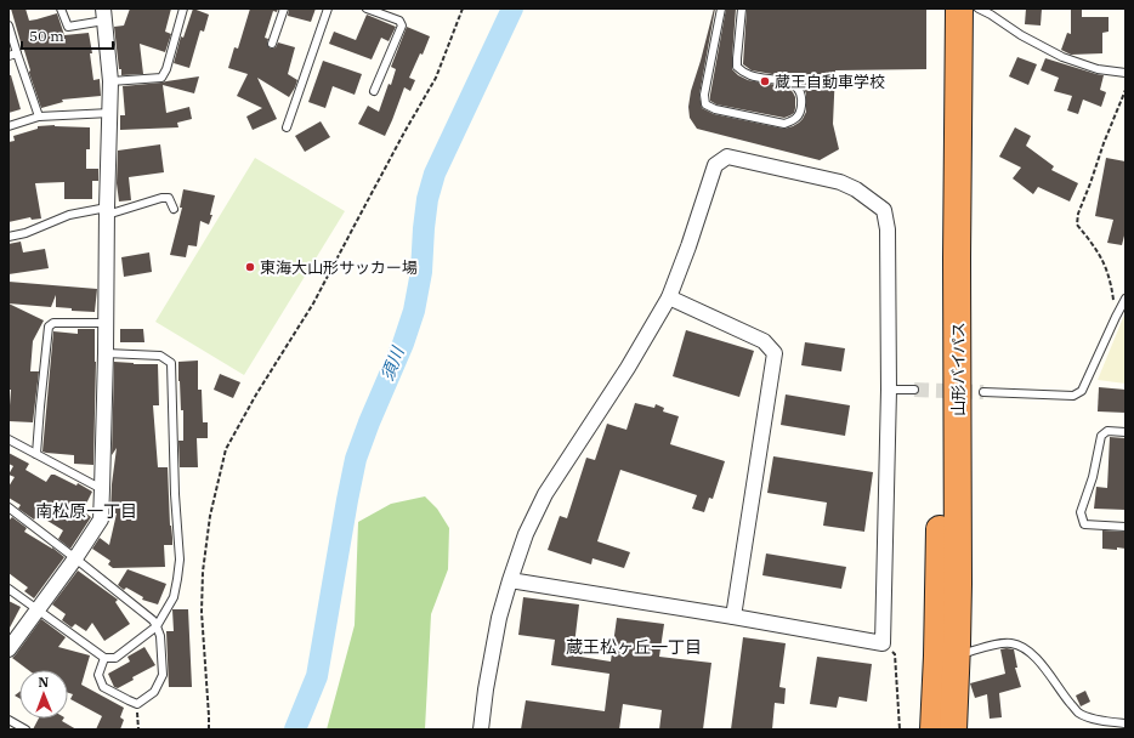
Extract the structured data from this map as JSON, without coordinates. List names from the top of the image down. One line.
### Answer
{"streets":{"highway":["山形バイパス"]},"districts":["南松原一丁目","蔵王松ヶ丘一丁目"],"water":["須川"],"places":["蔵王自動車学校","東海大山形サッカー場"],"scale_bar":"50 m","north":"top"}
